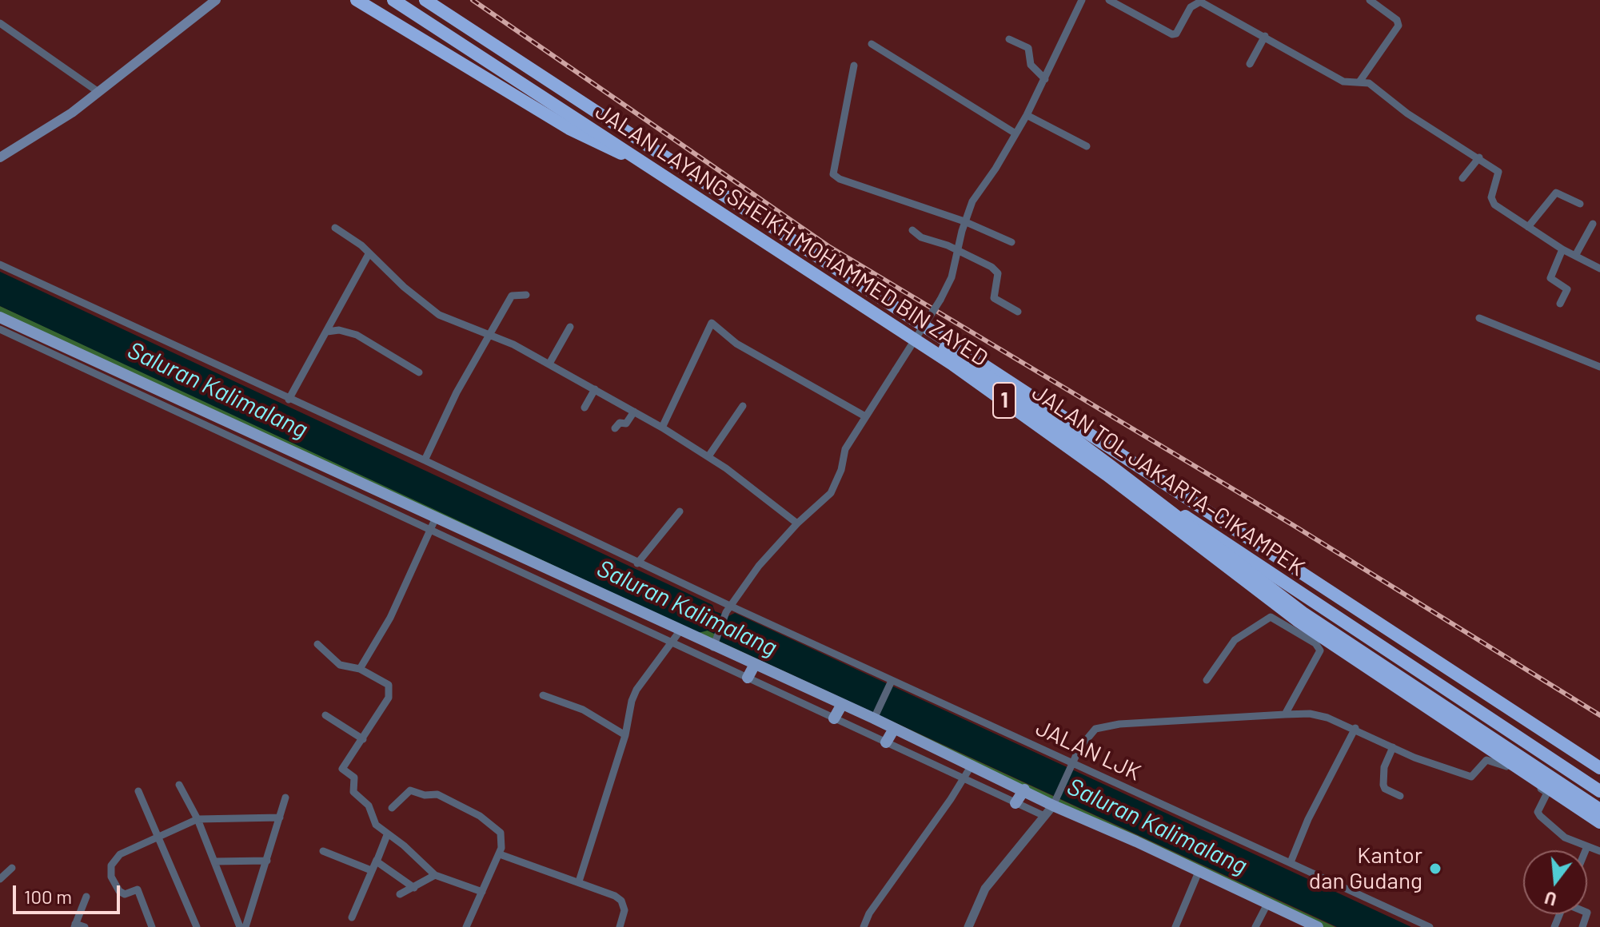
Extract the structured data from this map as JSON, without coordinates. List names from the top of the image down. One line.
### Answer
{"streets":{"highway":["JALAN LAYANG SHEIKH MOHAMMED BIN ZAYED","1","JALAN TOL JAKARTA–CIKAMPEK"],"street":["JALAN LJK"]},"water":["Saluran Kalimalang"],"places":["Kantor dan Gudang"],"scale_bar":"100 m","north":"bottom"}
